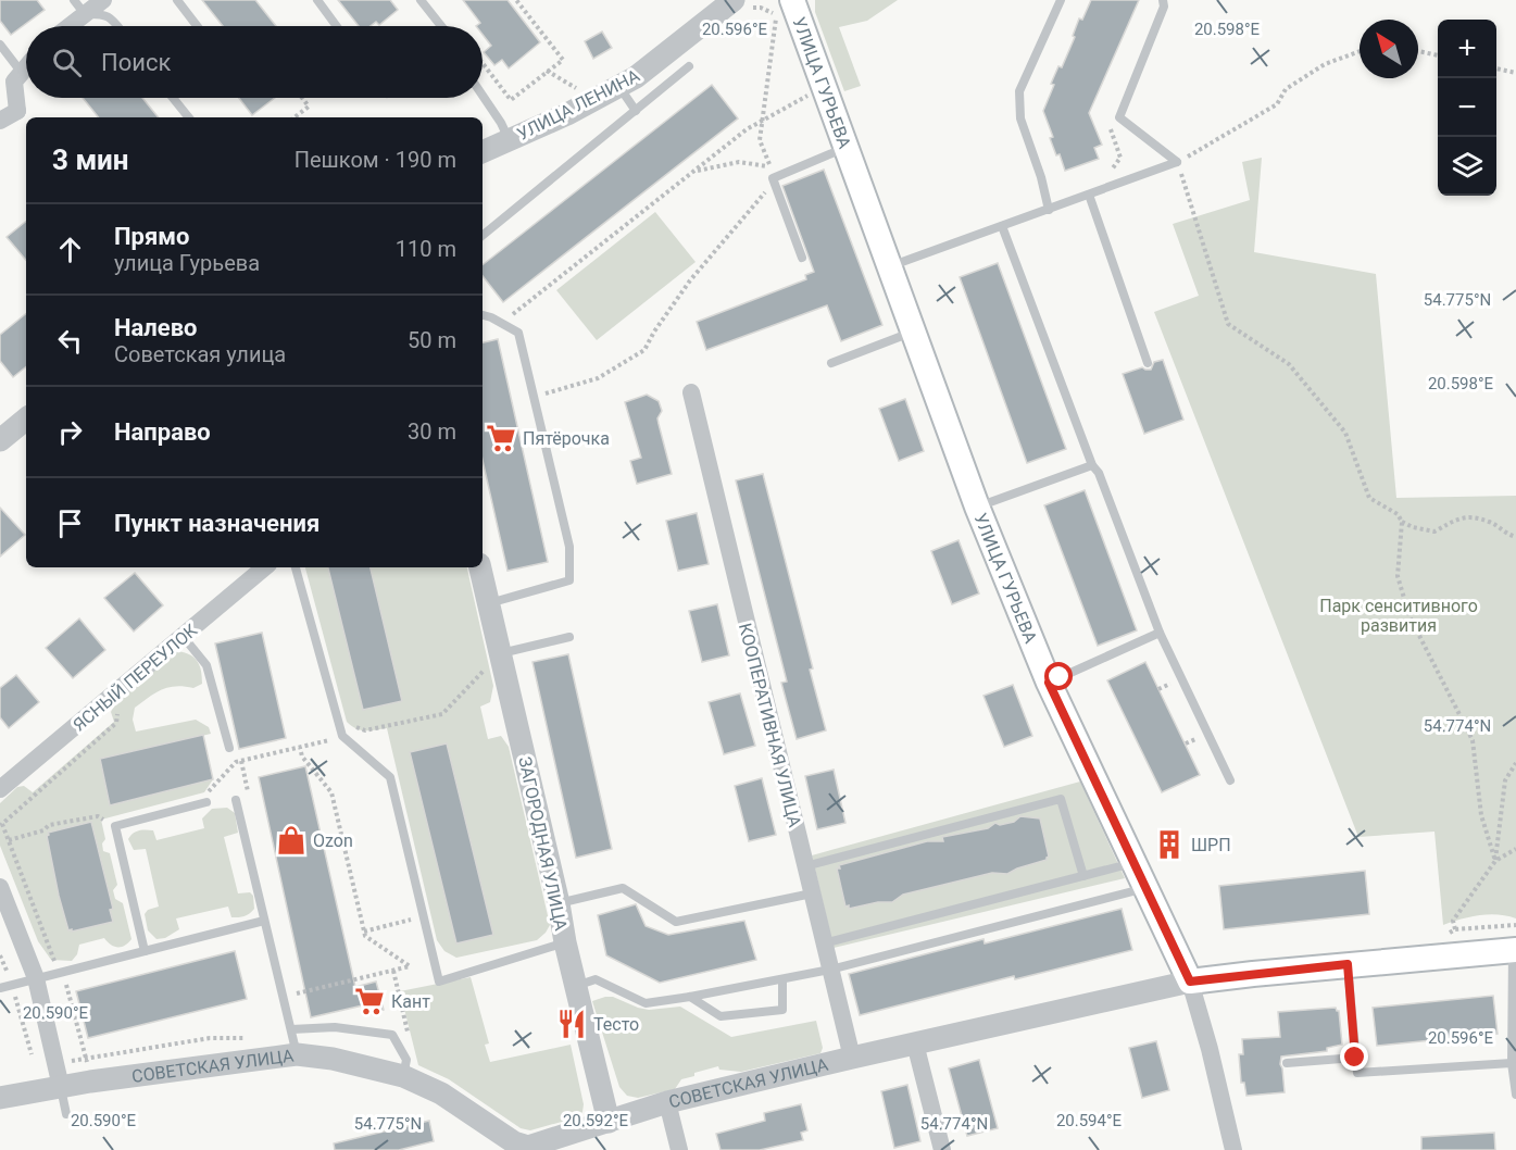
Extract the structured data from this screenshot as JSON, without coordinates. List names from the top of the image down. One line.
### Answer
{"streets":{"main road":["УЛИЦА ГУРЬЕВА","СОВЕТСКАЯ УЛИЦА"],"street":["УЛИЦА ЛЕНИНА","ЯСНЫЙ ПЕРЕУЛОК","КООПЕРАТИВНАЯ УЛИЦА","ЗАГОРОДНАЯ УЛИЦА"]},"crossings":[["УЛИЦА ГУРЬЕВА","СОВЕТСКАЯ УЛИЦА"],["КООПЕРАТИВНАЯ УЛИЦА","СОВЕТСКАЯ УЛИЦА"],["ЗАГОРОДНАЯ УЛИЦА","СОВЕТСКАЯ УЛИЦА"]],"parks":["Парк сенситивного развития"],"places":{"supermarket":["Пятёрочка","Кант"],"shop":["Ozon"],"building":["ШРП"],"restaurant":["Тесто"]},"north":"top left","page":{"map_buttons":["+","−"],"search":"Поиск","heading":["3 мин","Пешком · 190 m"],"list":[["Прямо","улица Гурьева","110 m"],["Налево","Советская улица","50 m"],["Направо","30 m"],"Пункт назначения"]},"coordinates":["20.596°E","20.598°E","54.775°N","54.774°N","20.590°E","20.592°E","20.594°E"]}
